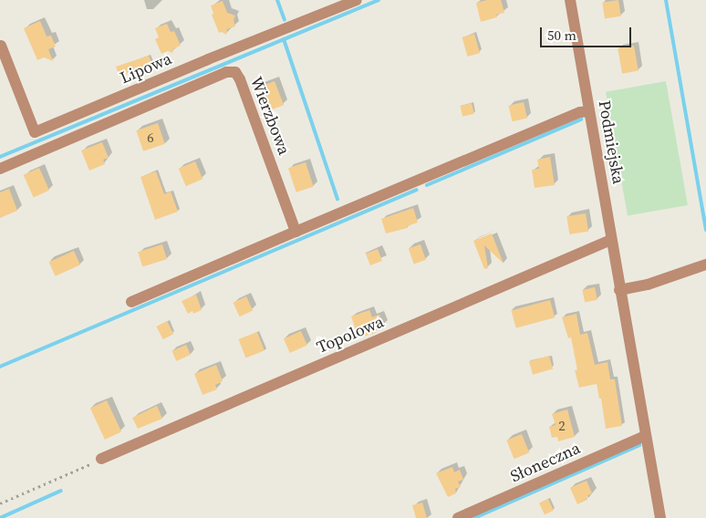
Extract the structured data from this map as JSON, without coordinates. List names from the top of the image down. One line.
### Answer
{"streets":{"street":["Lipowa","Wierzbowa","Podmiejska","Topolowa","Słoneczna"]},"crossings":[["Podmiejska","Topolowa"],["Podmiejska","Słoneczna"]],"house_numbers":["6","2"],"scale_bar":"50 m"}
